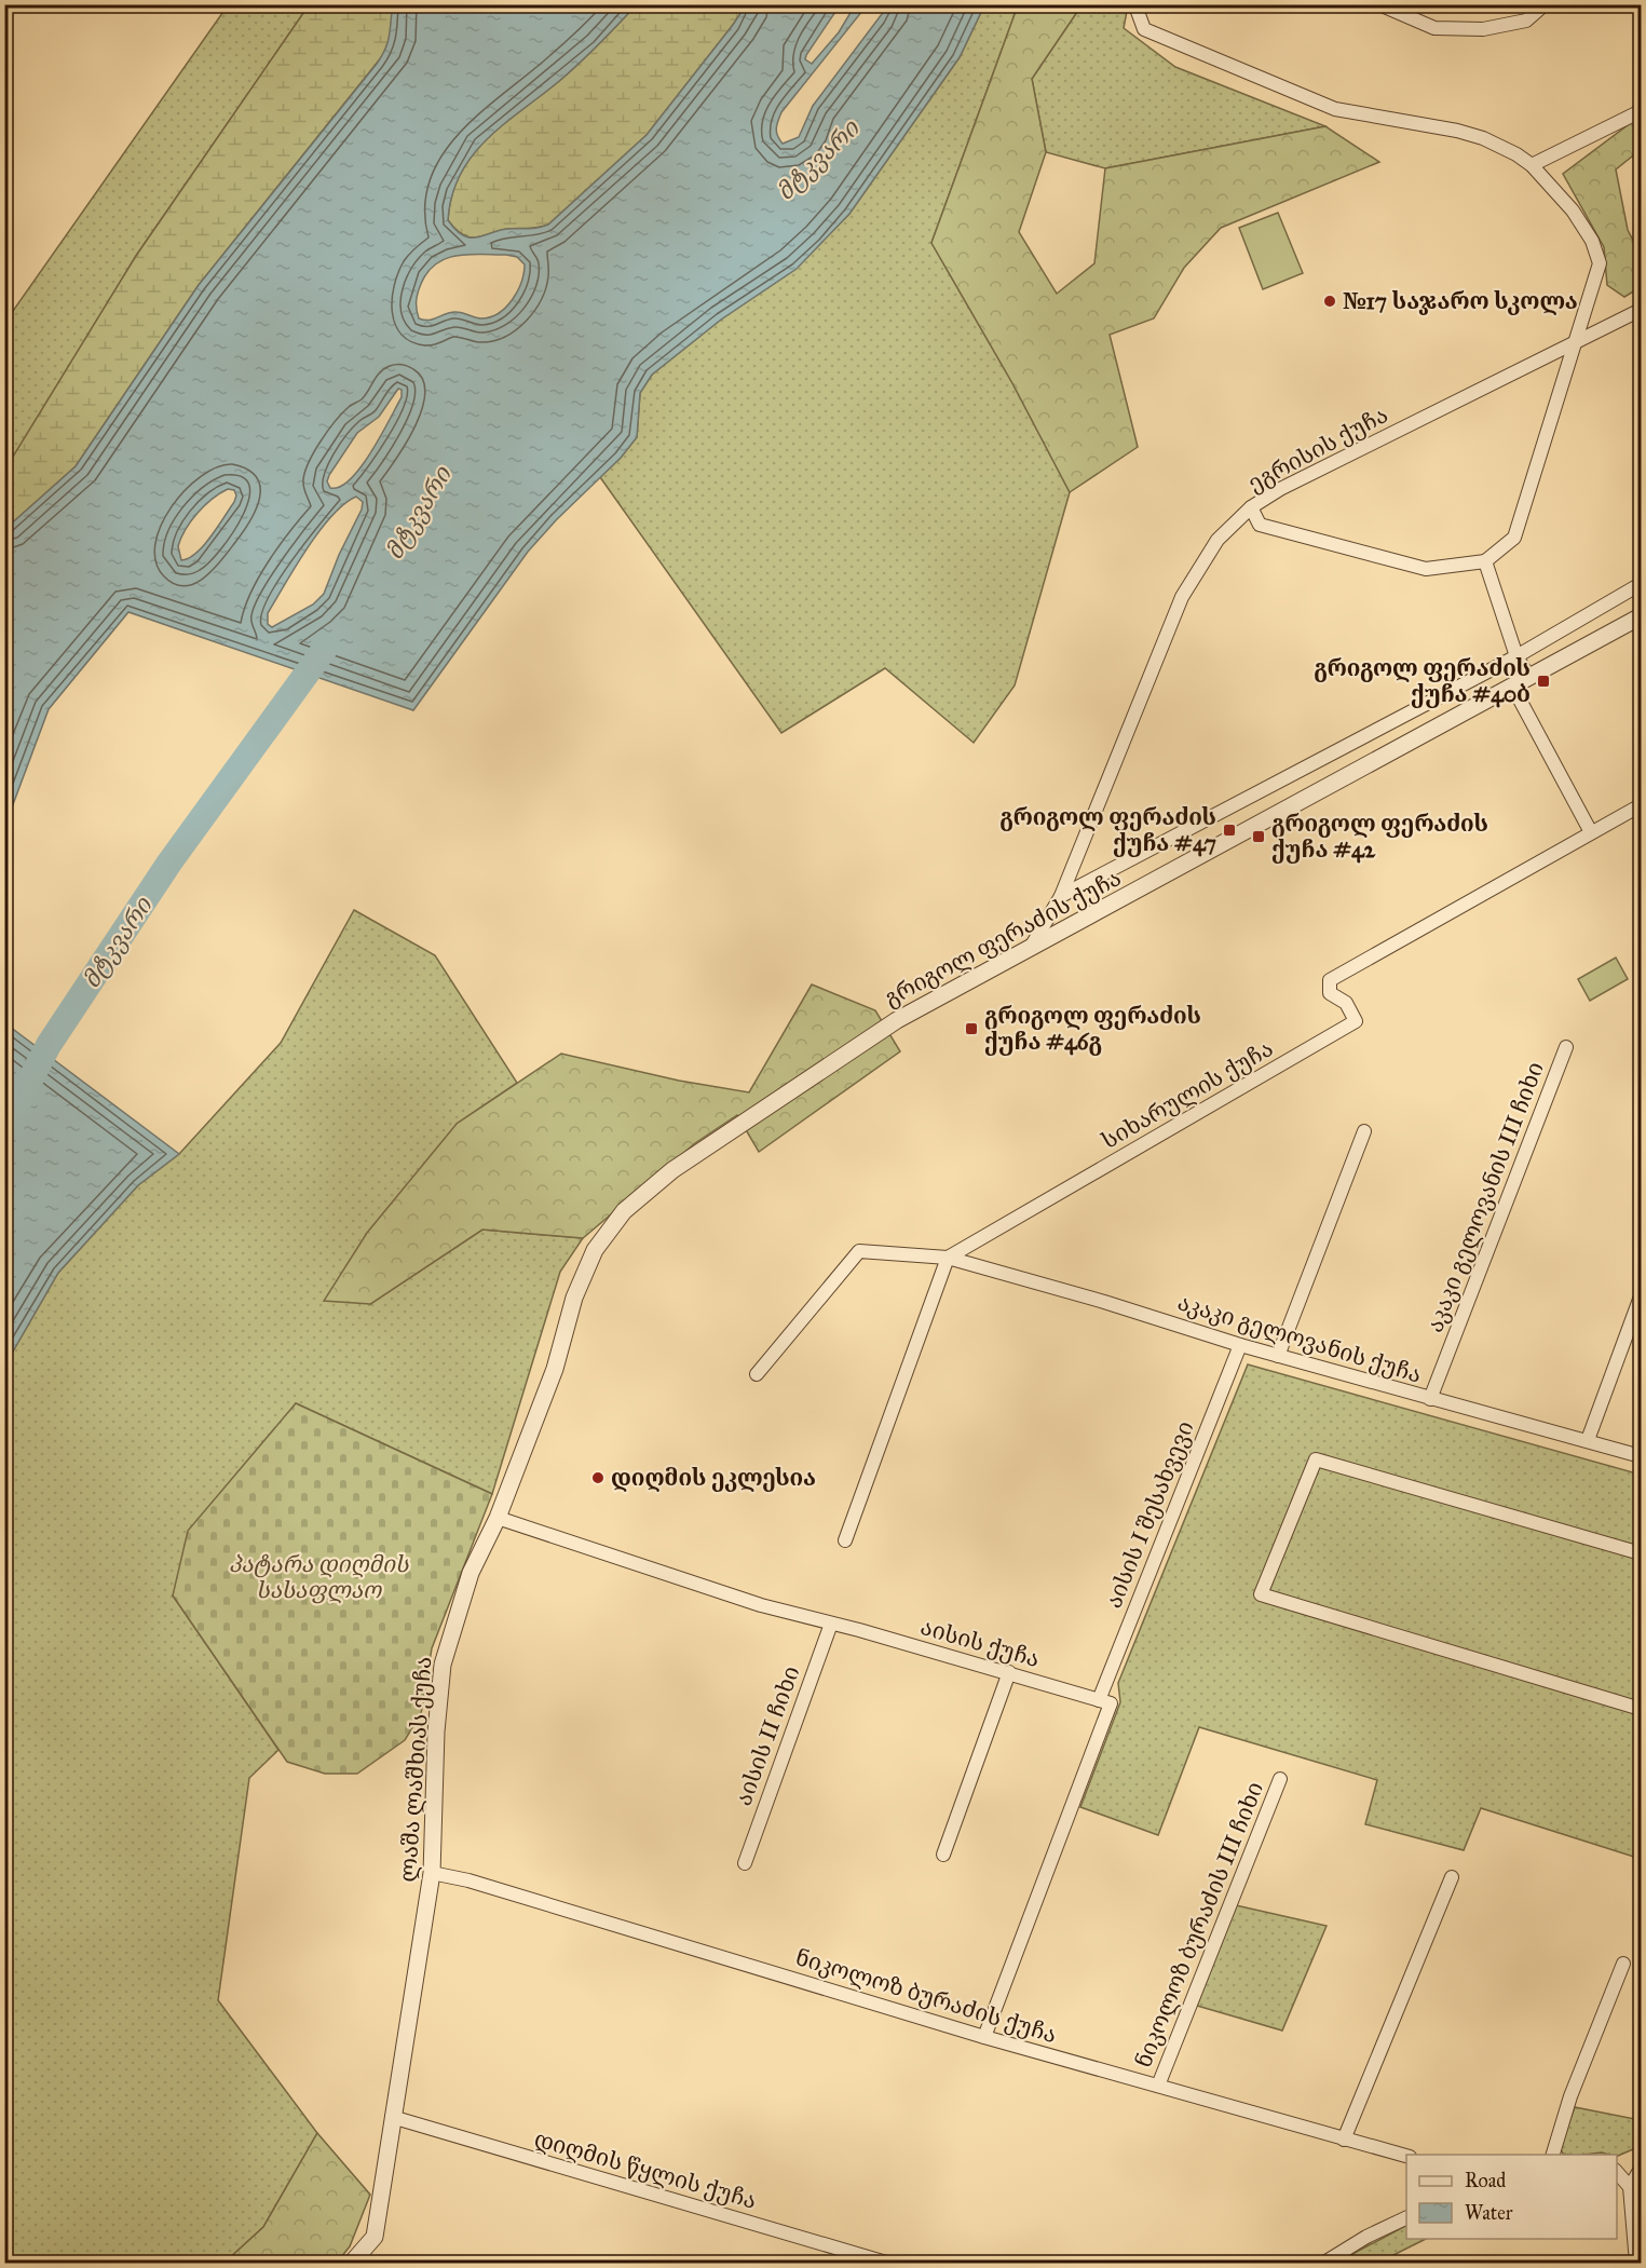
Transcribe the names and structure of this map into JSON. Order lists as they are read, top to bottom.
{
  "streets": {
    "street": [
      "ეგრისის ქუჩა",
      "გრიგოლ ფერაძის ქუჩა",
      "სიხარულის ქუჩა",
      "აკაკი გელოვანის III ჩიხი",
      "აკაკი გელოვანის ქუჩა",
      "აისის I შესახვევი",
      "აისის ქუჩა",
      "აისის II ჩიხი",
      "ლაშა ლაშხიას ქუჩა",
      "ნიკოლოზ ბურაძის III ჩიხი",
      "ნიკოლოზ ბურაძის ქუჩა",
      "დიღმის წყლის ქუჩა"
    ]
  },
  "crossings": [
    ["ეგრისის ქუჩა", "გრიგოლ ფერაძის ქუჩა"],
    ["გრიგოლ ფერაძის ქუჩა", "ლაშა ლაშხიას ქუჩა"],
    ["სიხარულის ქუჩა", "აკაკი გელოვანის ქუჩა"],
    ["აკაკი გელოვანის III ჩიხი", "აკაკი გელოვანის ქუჩა"],
    ["აკაკი გელოვანის ქუჩა", "აისის I შესახვევი"],
    ["აისის I შესახვევი", "აისის ქუჩა"],
    ["აისის ქუჩა", "აისის II ჩიხი"],
    ["აისის ქუჩა", "ლაშა ლაშხიას ქუჩა"],
    ["ლაშა ლაშხიას ქუჩა", "ნიკოლოზ ბურაძის ქუჩა"],
    ["ლაშა ლაშხიას ქუჩა", "დიღმის წყლის ქუჩა"],
    ["ნიკოლოზ ბურაძის III ჩიხი", "ნიკოლოზ ბურაძის ქუჩა"]
  ],
  "water": ["მტკვარი"],
  "parks": ["პატარა დიღმის სასაფლაო"],
  "places": {
    "other": ["№17 საჯარო სკოლა", "დიღმის ეკლესია"],
    "transit": [
      "გრიგოლ ფერაძის ქუჩა #40ბ",
      "გრიგოლ ფერაძის ქუჩა #47",
      "გრიგოლ ფერაძის ქუჩა #42",
      "გრიგოლ ფერაძის ქუჩა #46გ"
    ]
  },
  "legend": ["Road", "Water"]
}
